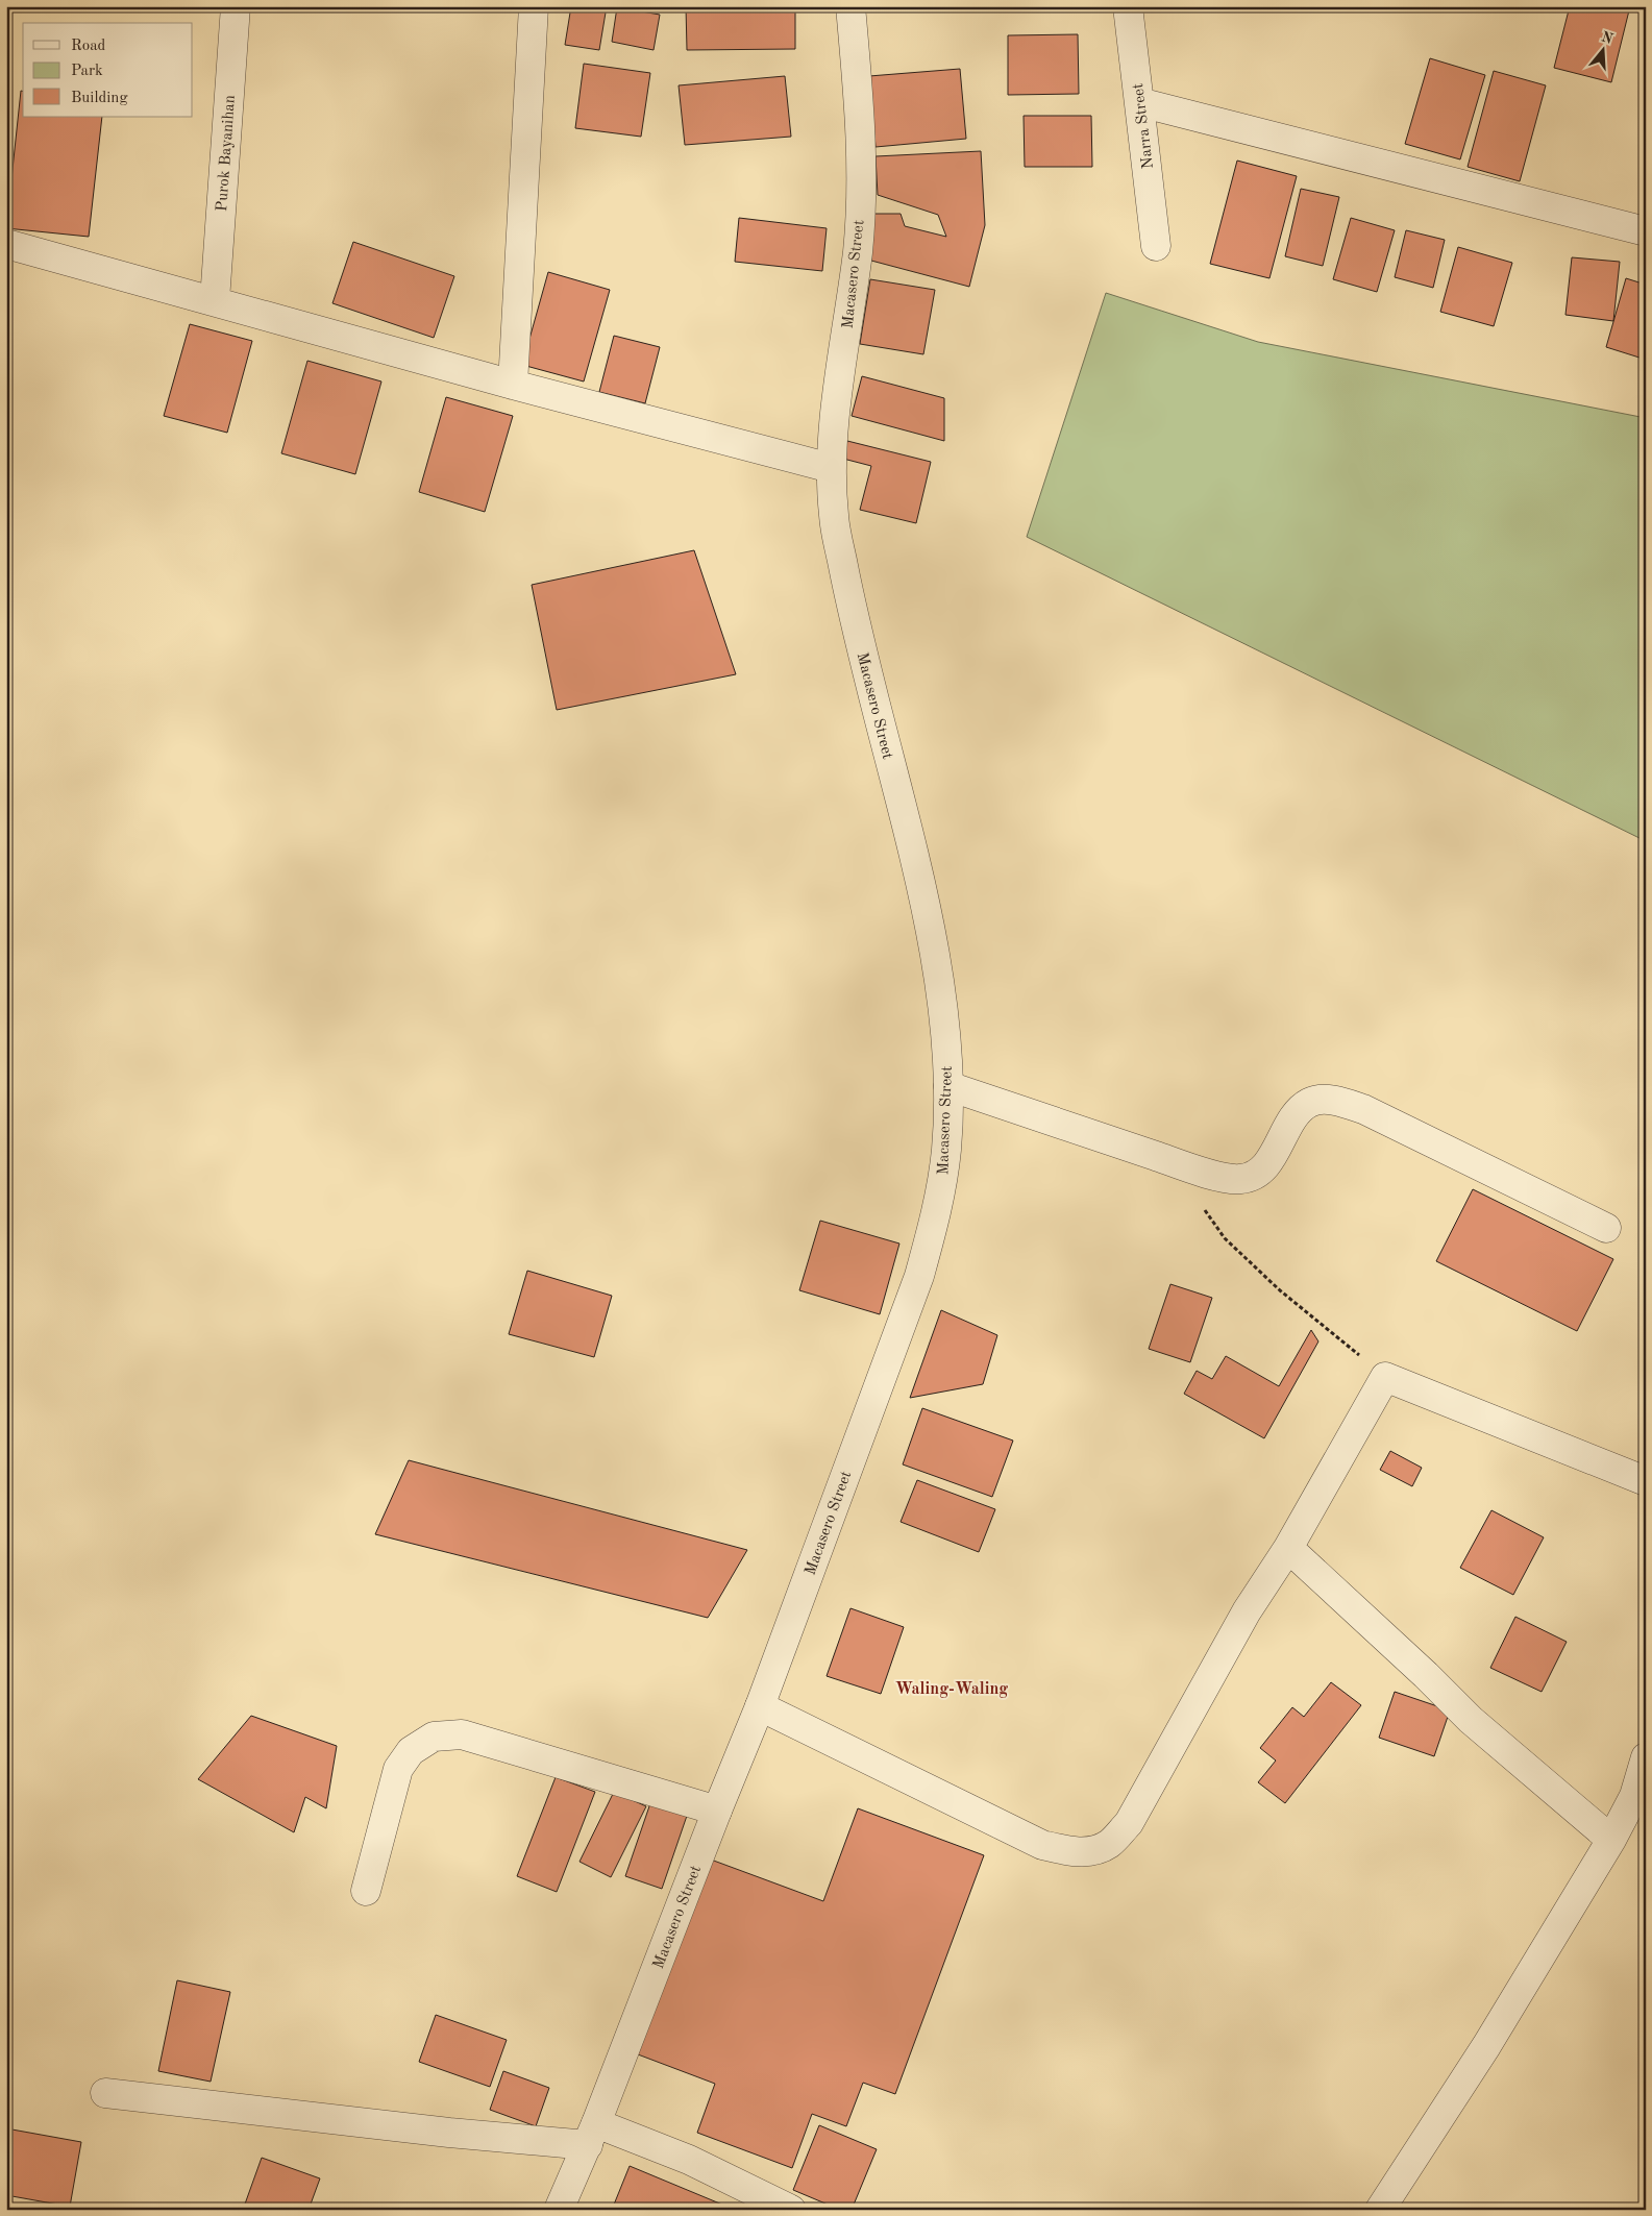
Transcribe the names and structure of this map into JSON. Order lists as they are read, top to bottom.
{
  "streets": {
    "street": ["Narra Street", "Purok Bayanihan", "Macasero Street"]
  },
  "districts": ["Waling-Waling"],
  "legend": ["Road", "Park", "Building"],
  "north": "top"
}
